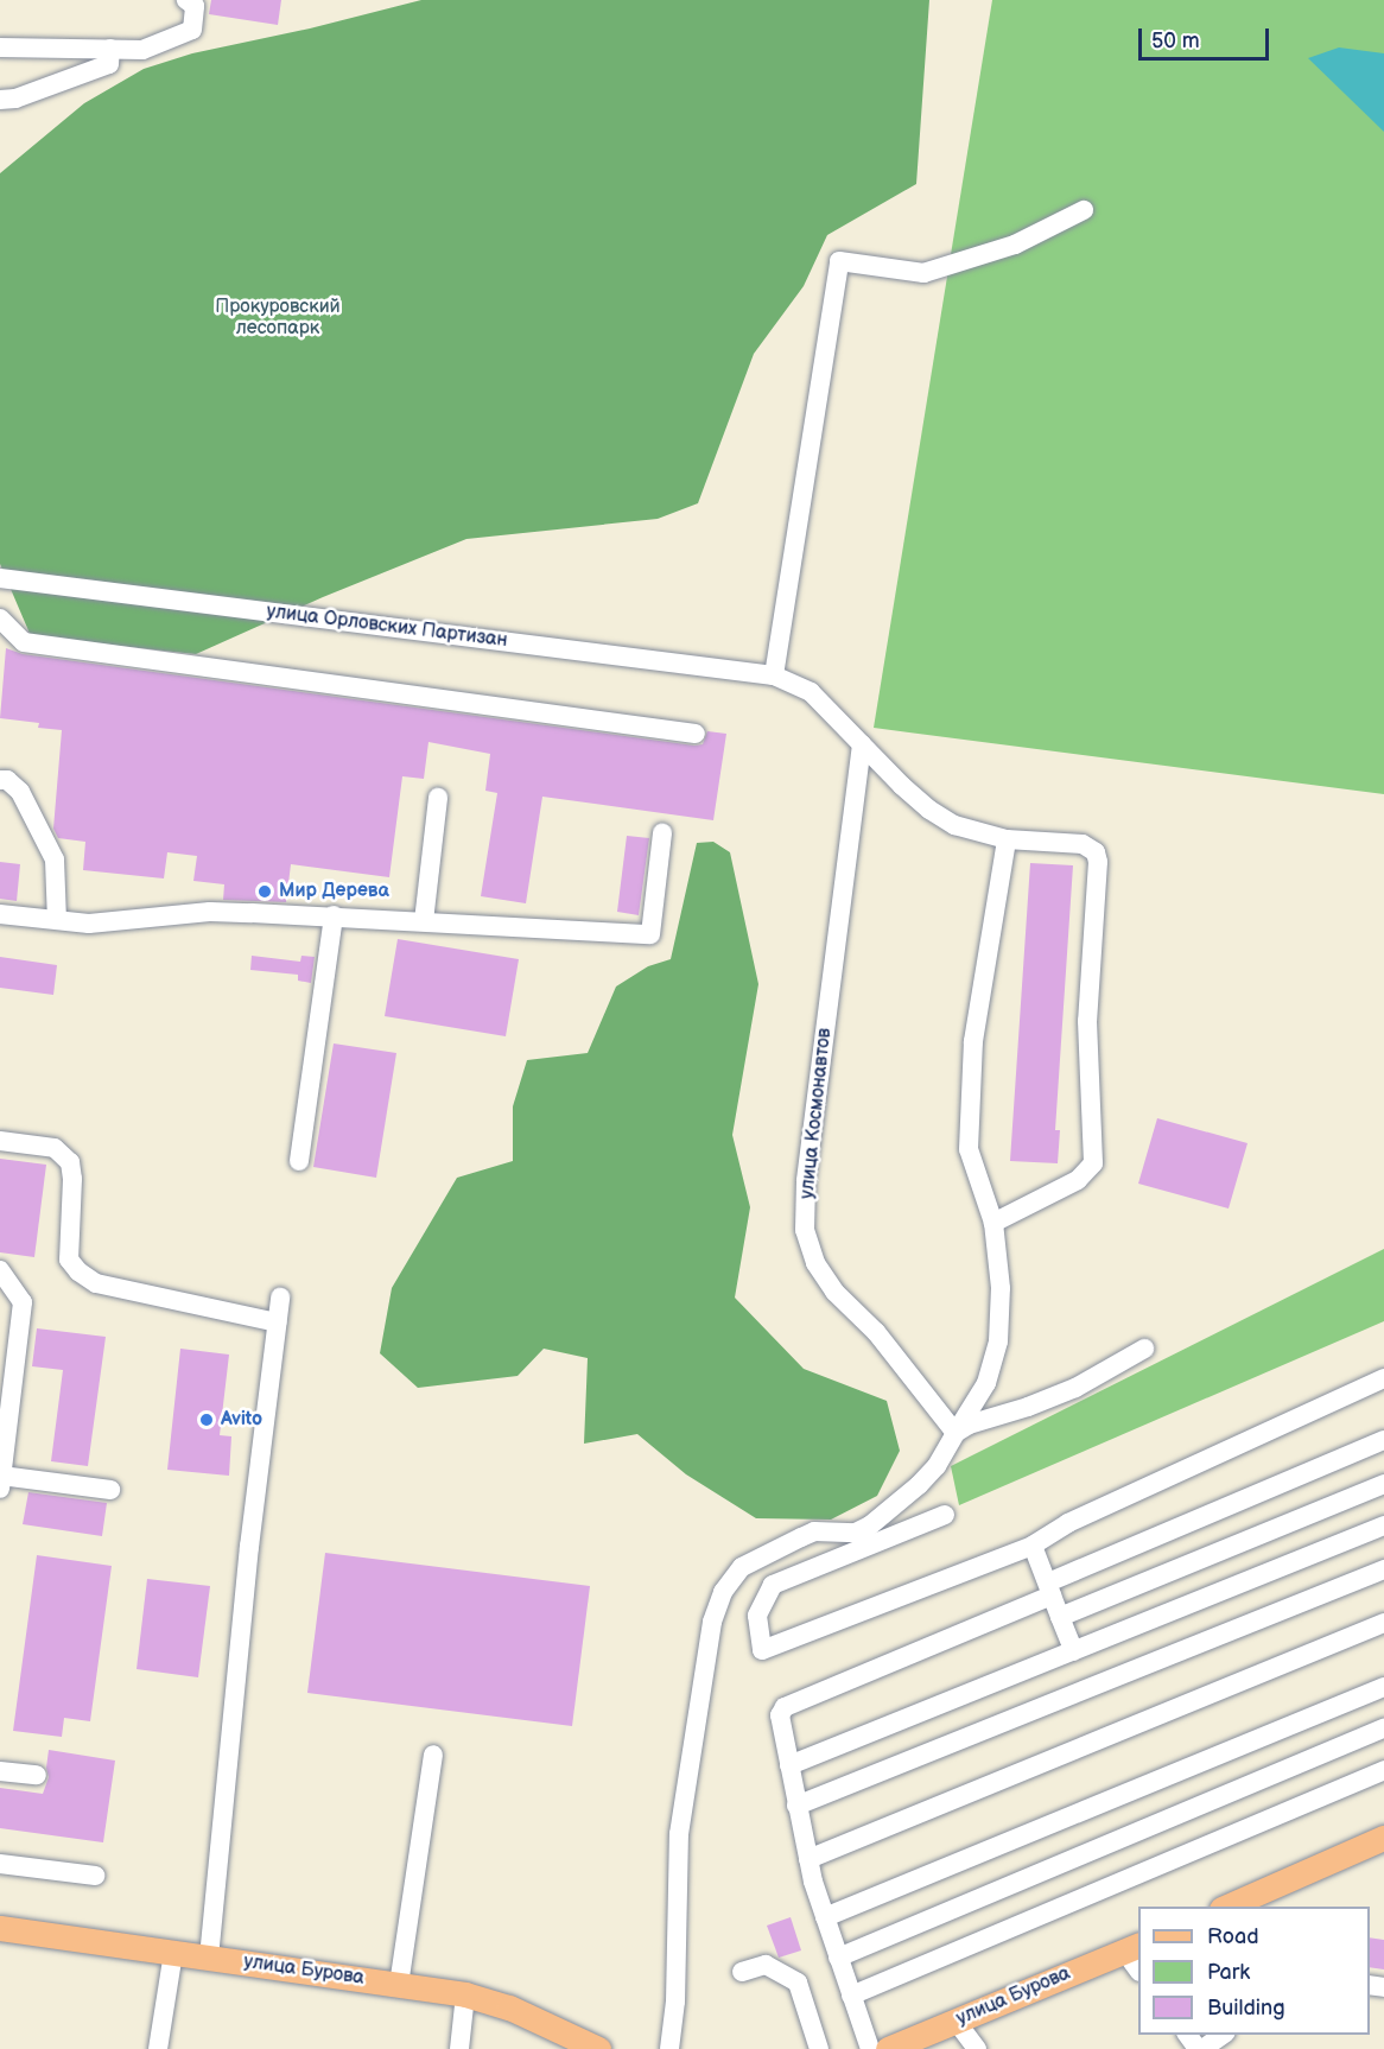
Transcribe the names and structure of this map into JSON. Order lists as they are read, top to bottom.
{
  "streets": {
    "main road": ["улица Бурова"],
    "street": ["улица Орловских Партизан", "улица Космонавтов"]
  },
  "crossings": [
    ["улица Орловских Партизан", "улица Космонавтов"]
  ],
  "parks": ["Прокуровский лесопарк"],
  "places": ["Мир Дерева", "Avito"],
  "legend": ["Road", "Park", "Building"],
  "scale_bar": "50 m"
}
